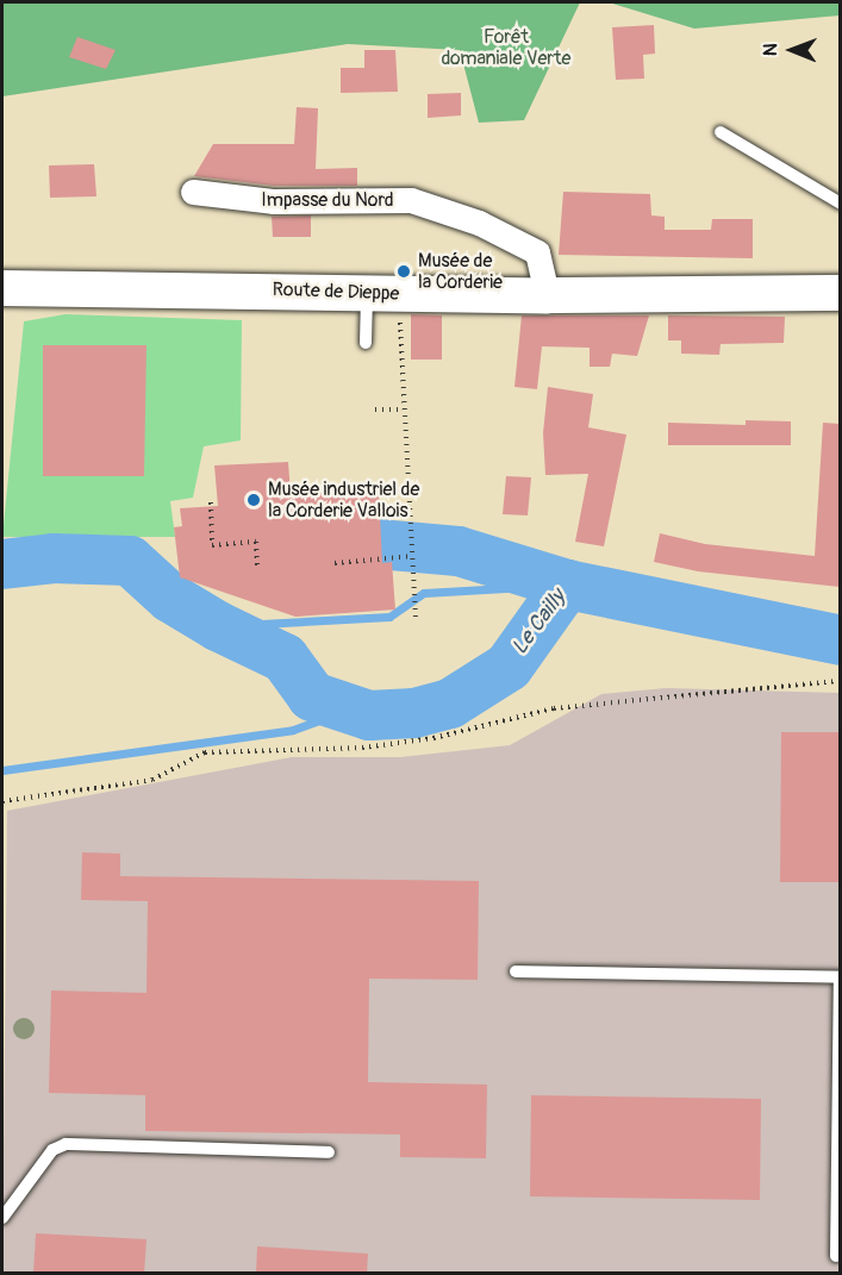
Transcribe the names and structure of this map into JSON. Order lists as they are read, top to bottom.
{
  "streets": {
    "main road": ["Route de Dieppe"],
    "street": ["Impasse du Nord"]
  },
  "crossings": [
    ["Impasse du Nord", "Route de Dieppe"]
  ],
  "water": ["Le Cailly"],
  "parks": ["Forêt domaniale Verte"],
  "places": ["Musée de la Corderie", "Musée industriel de la Corderie Vallois"],
  "north": "left"
}
